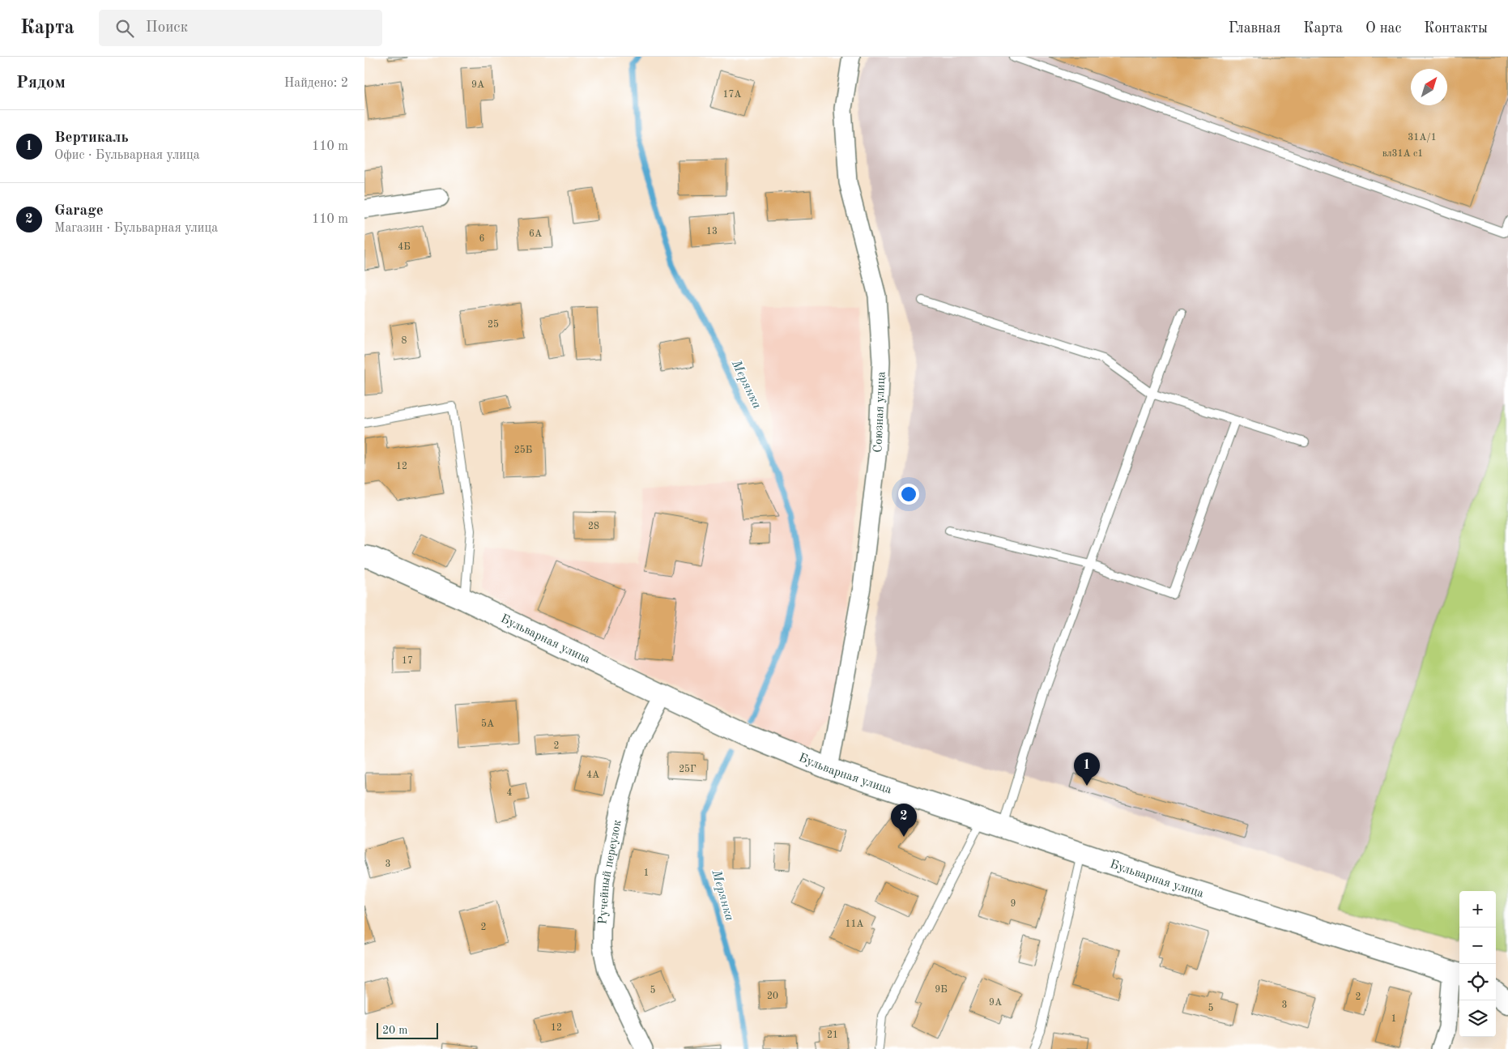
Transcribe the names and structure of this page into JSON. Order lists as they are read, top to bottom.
{
  "streets": {
    "street": ["Союзная улица", "Бульварная улица", "Ручейный переулок"]
  },
  "crossings": [
    ["Союзная улица", "Бульварная улица"],
    ["Бульварная улица", "Ручейный переулок"]
  ],
  "water": ["Мерянка"],
  "house_numbers": [
    "9А",
    "17А",
    "31А/1",
    "вл31А с1",
    "13",
    "6А",
    "6",
    "4Б",
    "25",
    "8",
    "25Б",
    "12",
    "28",
    "17",
    "5А",
    "2",
    "25Г",
    "4А",
    "4",
    "3",
    "1",
    "9",
    "11А",
    "2",
    "9Б",
    "5",
    "20",
    "2",
    "9А",
    "3",
    "5",
    "1",
    "12",
    "21"
  ],
  "scale_bar": "20 m",
  "north": "top right",
  "page": {
    "header": "Карта",
    "search": "Поиск",
    "nav": [
      "Главная",
      "Карта",
      "О нас",
      "Контакты"
    ],
    "heading": ["Рядом", "Найдено: 2"],
    "list": [
      {
        "mark": "1",
        "name": "Вертикаль",
        "note": "Офис · Бульварная улица",
        "value": "110 m"
      },
      {
        "mark": "2",
        "name": "Garage",
        "note": "Магазин · Бульварная улица",
        "value": "110 m"
      }
    ],
    "pins": ["1", "2"],
    "map_buttons": ["+", "−"],
    "scale": "20 m"
  }
}
